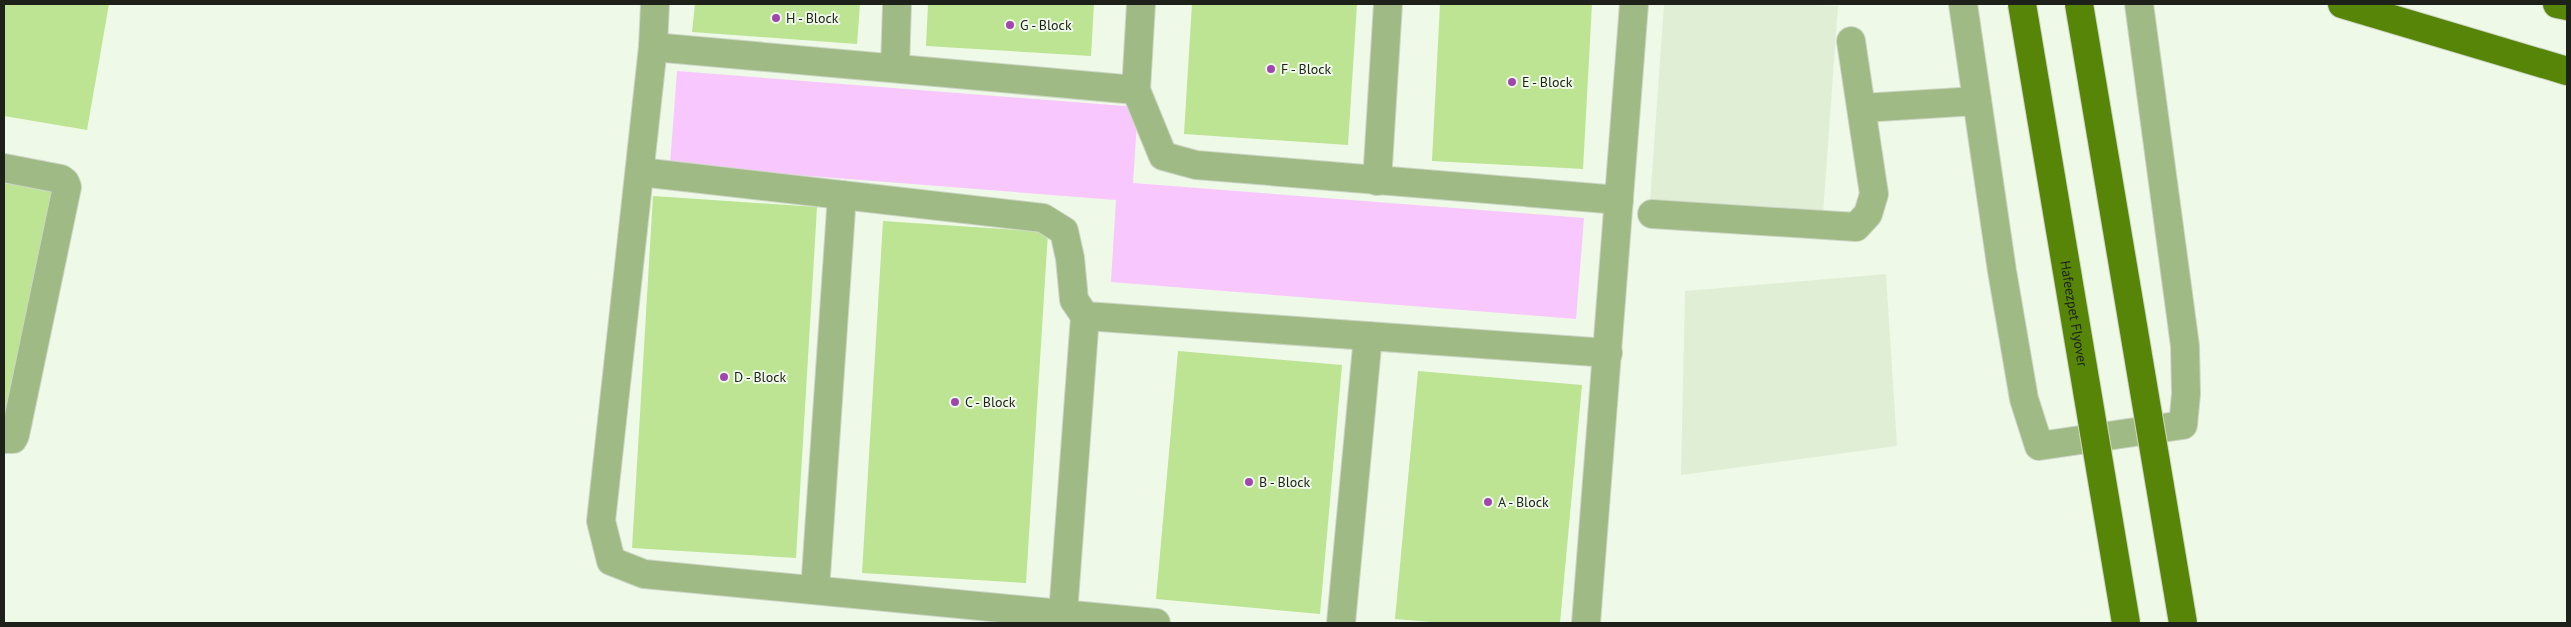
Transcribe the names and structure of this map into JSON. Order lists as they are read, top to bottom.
{
  "streets": {
    "main road": ["Hafeezpet Flyover"]
  },
  "places": [
    "H - Block",
    "G - Block",
    "F - Block",
    "E - Block",
    "D - Block",
    "C - Block",
    "B - Block",
    "A - Block"
  ]
}
